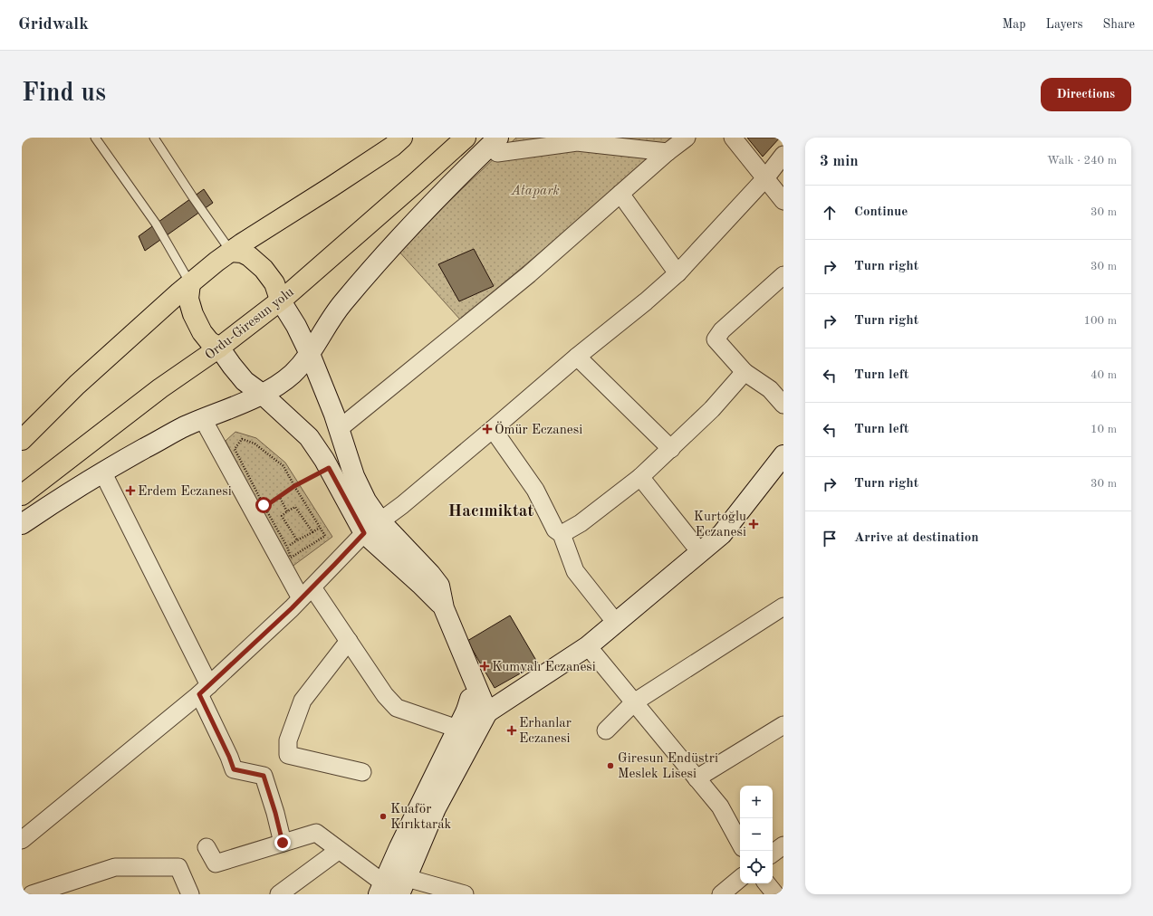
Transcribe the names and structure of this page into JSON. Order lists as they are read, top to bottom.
{
  "streets": {
    "highway": ["Ordu-Giresun yolu"]
  },
  "districts": ["Hacımiktat"],
  "parks": ["Atapark"],
  "places": {
    "health": [
      "Ömür Eczanesi",
      "Erdem Eczanesi",
      "Kurtoğlu Eczanesi",
      "Kumyalı Eczanesi",
      "Erhanlar Eczanesi"
    ],
    "other": ["Giresun Endüstri Meslek Lisesi", "Kuaför Kırıktarak"]
  },
  "page": {
    "header": "Gridwalk",
    "nav": ["Map", "Layers", "Share"],
    "buttons": "Directions",
    "title": "Find us",
    "heading": ["3 min", "Walk · 240 m"],
    "list": [
      ["Continue", "30 m"],
      ["Turn right", "30 m"],
      ["Turn right", "100 m"],
      ["Turn left", "40 m"],
      ["Turn left", "10 m"],
      ["Turn right", "30 m"],
      "Arrive at destination"
    ],
    "map_buttons": ["+", "−"]
  }
}
